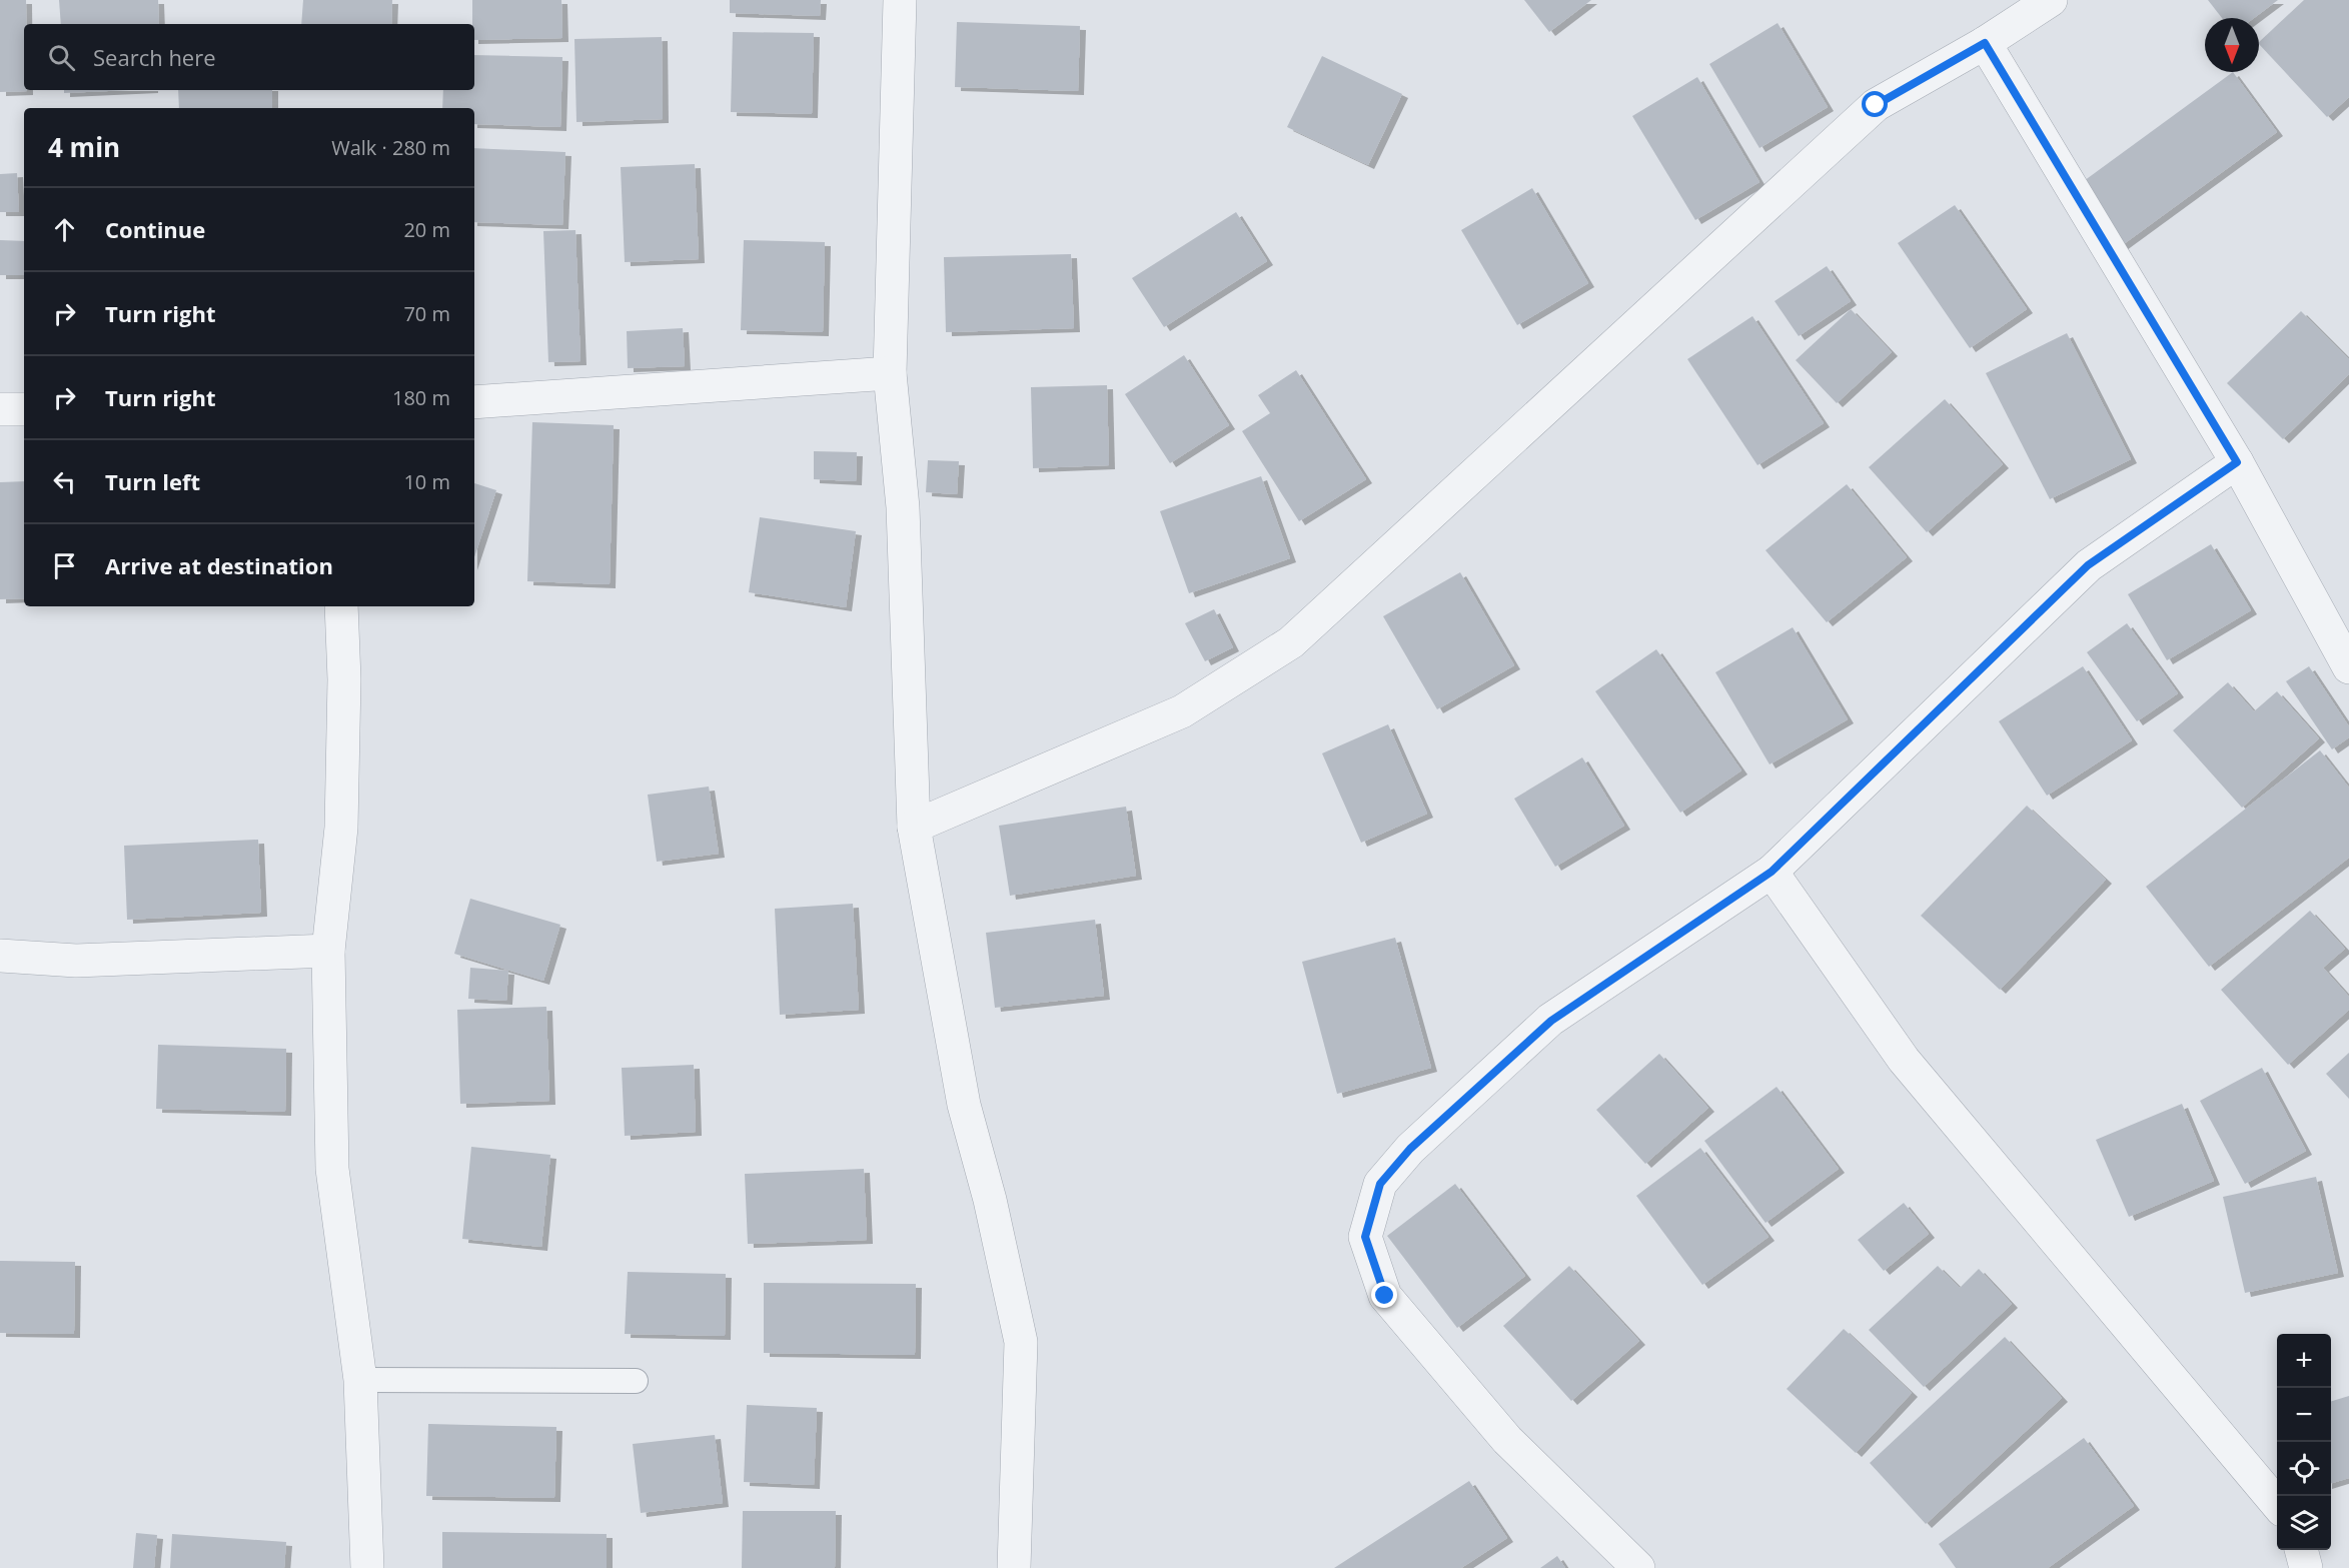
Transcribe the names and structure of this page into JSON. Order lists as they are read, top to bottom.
{
  "north": "bottom",
  "page": {
    "search": "Search here",
    "heading": ["4 min", "Walk · 280 m"],
    "list": [
      ["Continue", "20 m"],
      ["Turn right", "70 m"],
      ["Turn right", "180 m"],
      ["Turn left", "10 m"],
      "Arrive at destination"
    ],
    "map_buttons": ["+", "−"]
  }
}
